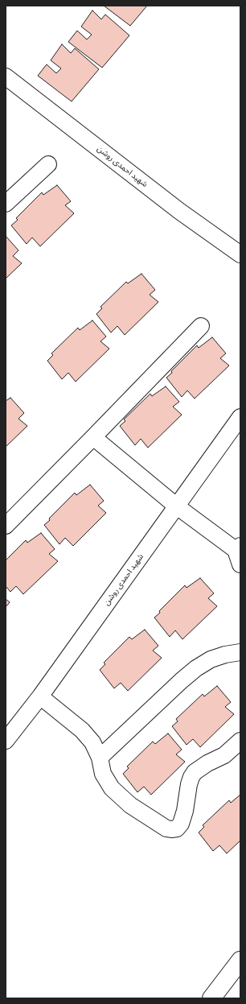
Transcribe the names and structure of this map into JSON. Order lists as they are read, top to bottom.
{
  "streets": {
    "street": ["شهید احمدی روشن"]
  }
}
